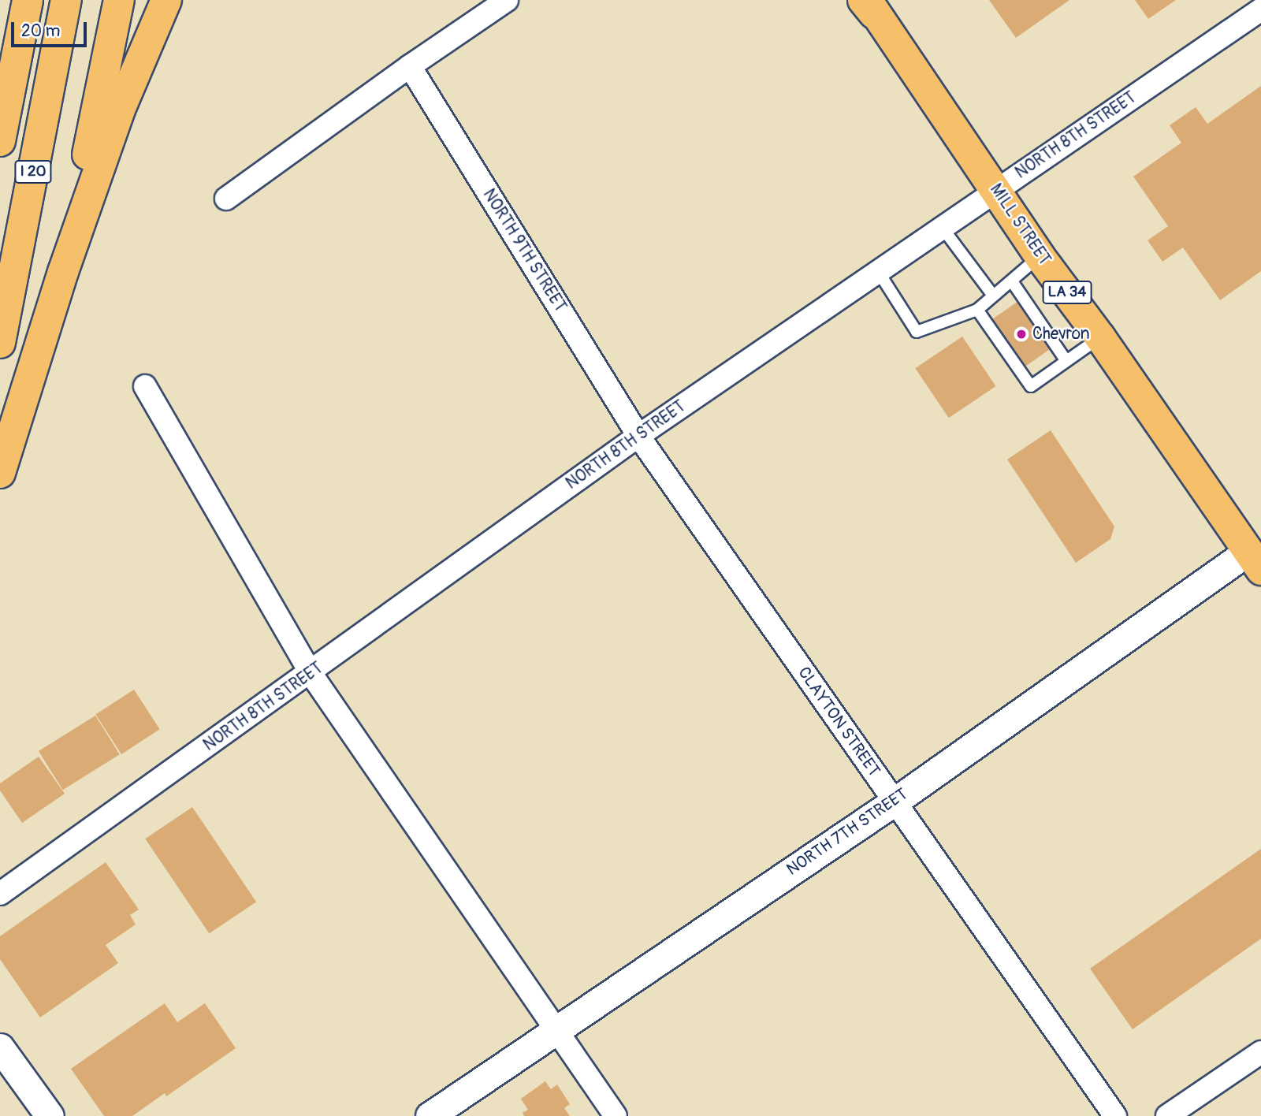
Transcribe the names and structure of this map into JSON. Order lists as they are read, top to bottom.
{
  "streets": {
    "main road": ["I 20", "MILL STREET", "LA 34"],
    "street": [
      "NORTH 8TH STREET",
      "NORTH 9TH STREET",
      "CLAYTON STREET",
      "NORTH 7TH STREET"
    ]
  },
  "crossings": [
    ["NORTH 8TH STREET", "MILL STREET"],
    ["NORTH 8TH STREET", "NORTH 9TH STREET"],
    ["NORTH 8TH STREET", "CLAYTON STREET"],
    ["MILL STREET", "NORTH 7TH STREET"],
    ["NORTH 9TH STREET", "CLAYTON STREET"],
    ["CLAYTON STREET", "NORTH 7TH STREET"]
  ],
  "places": ["Chevron"],
  "scale_bar": "20 m"
}
